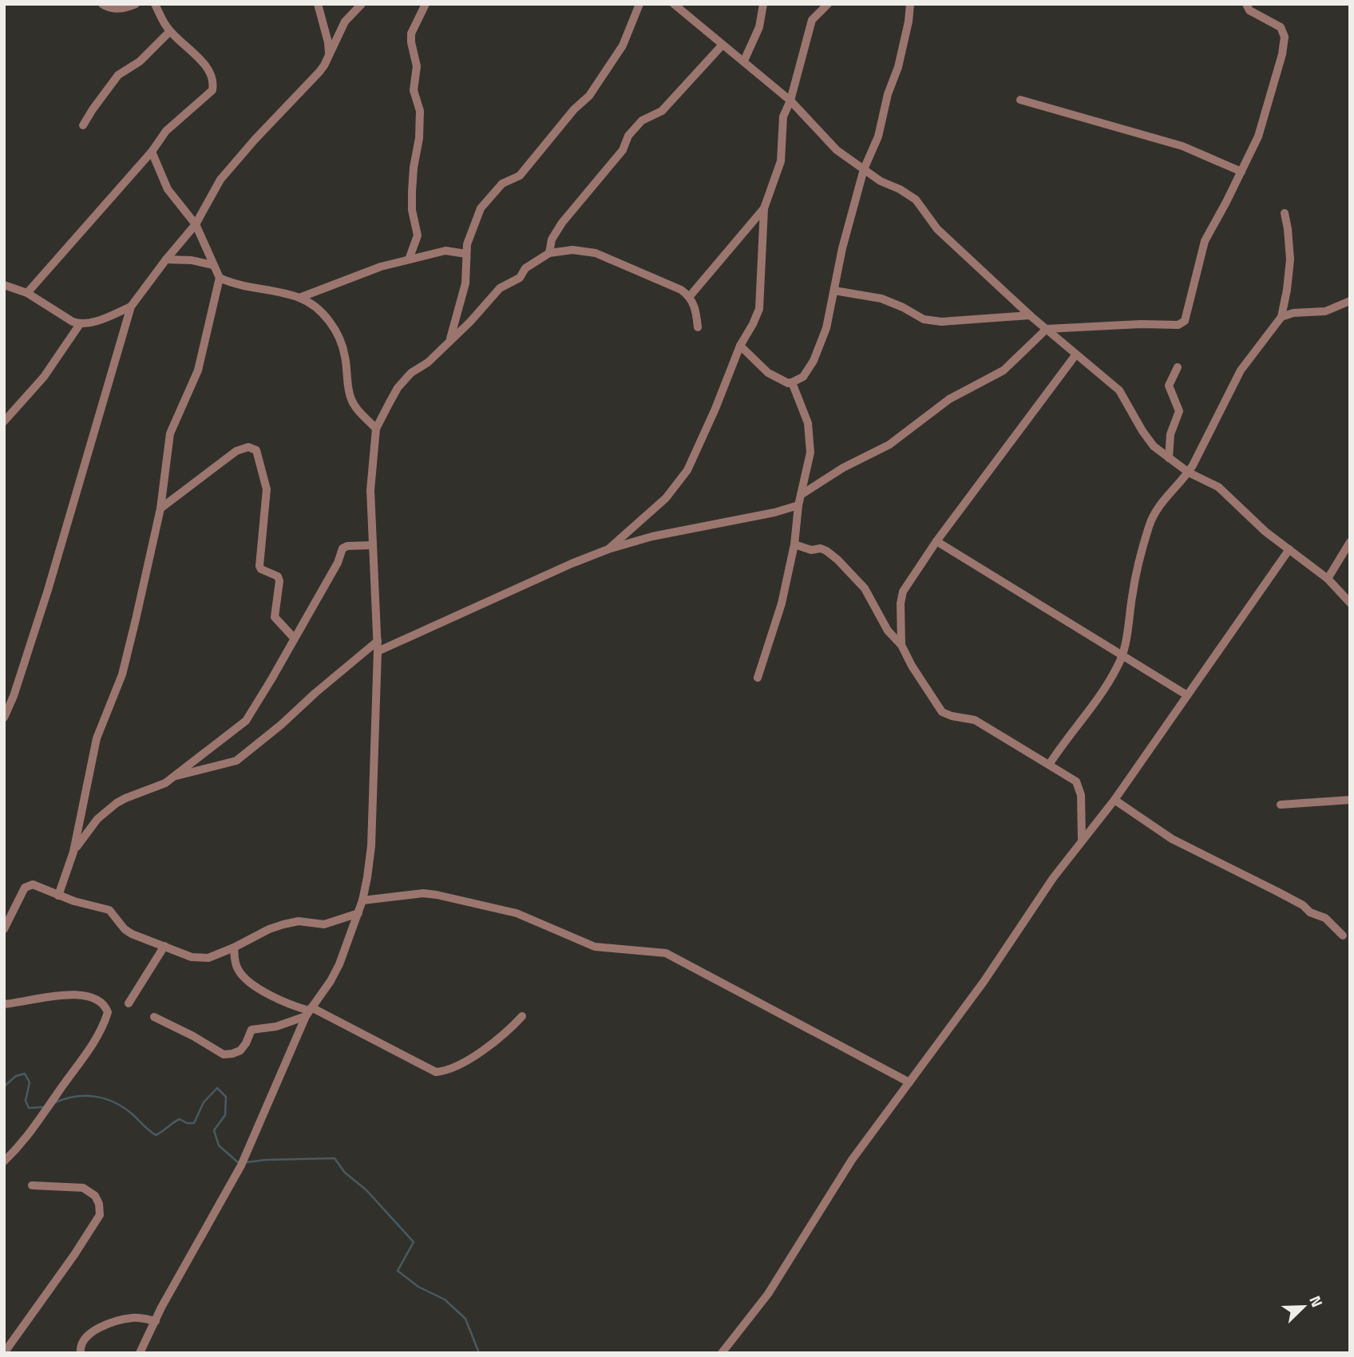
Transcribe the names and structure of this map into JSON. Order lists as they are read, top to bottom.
{
  "north": "top right"
}
